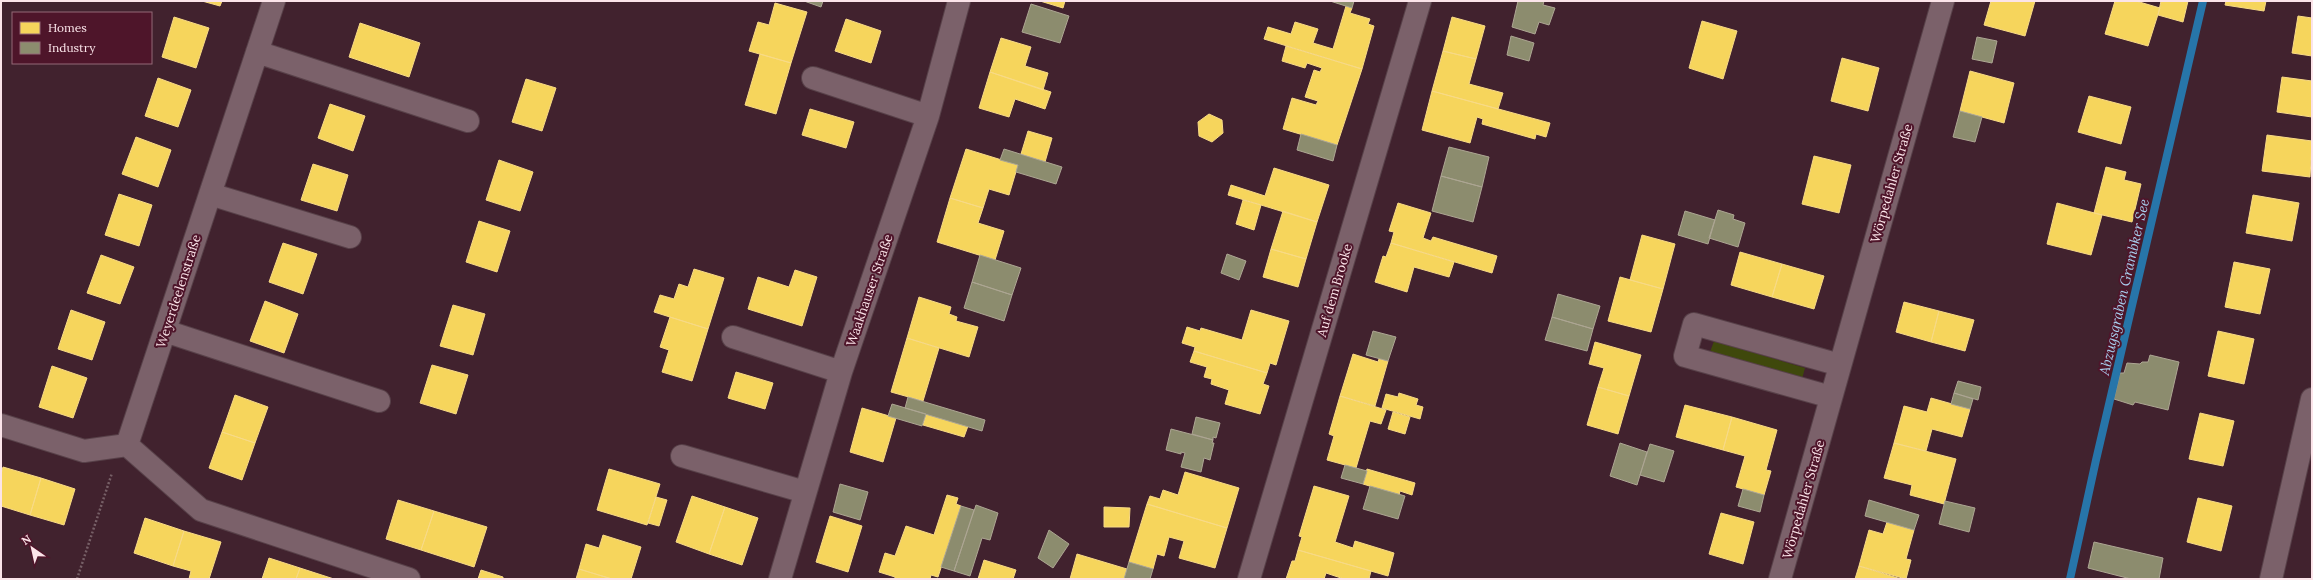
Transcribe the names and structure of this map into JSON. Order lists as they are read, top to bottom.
{
  "streets": {
    "street": [
      "Wörpedahler Straße",
      "Waakhauser Straße",
      "Auf dem Brooke",
      "Weyerdeelenstraße"
    ]
  },
  "water": ["Abzugsgraben Grambker See"],
  "legend": ["Homes", "Industry"],
  "north": "top left"
}
